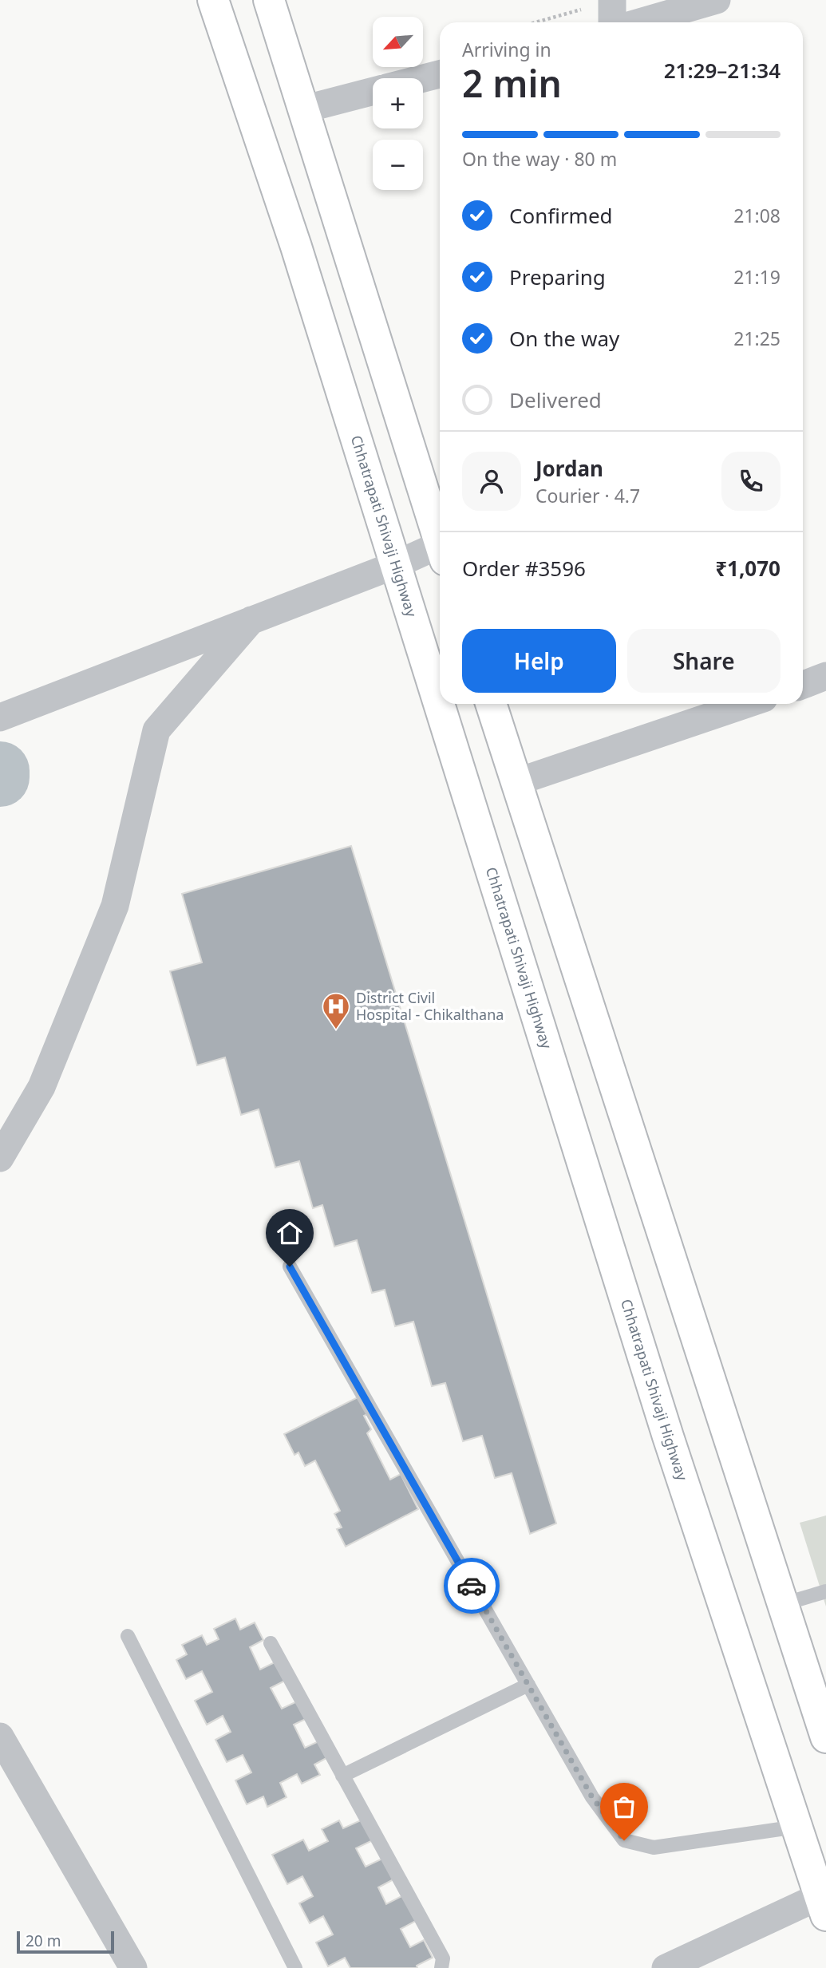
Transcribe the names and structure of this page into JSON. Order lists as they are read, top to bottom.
{
  "streets": {
    "main road": ["Chhatrapati Shivaji Highway"]
  },
  "places": {
    "hospital": ["District Civil Hospital - Chikalthana"]
  },
  "scale_bar": "20 m",
  "north": "bottom left",
  "page": {
    "map_buttons": ["+", "−"],
    "heading": ["2 min", "Arriving in", "21:29–21:34"],
    "panel": [
      "Jordan",
      "Courier · 4.7",
      "Order #3596",
      "₹1,070"
    ],
    "bar": "On the way · 80 m",
    "list": [
      ["Confirmed", "21:08"],
      ["Preparing", "21:19"],
      ["On the way", "21:25"],
      "Delivered"
    ],
    "buttons": ["Help", "Share"],
    "scale": "20 m"
  }
}
